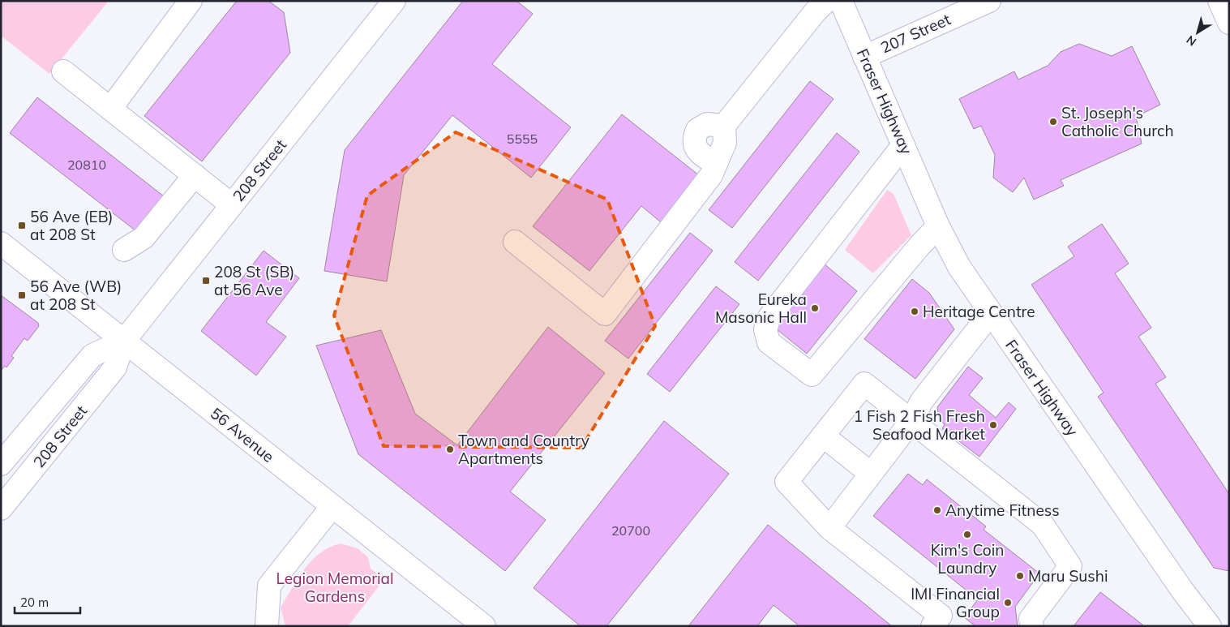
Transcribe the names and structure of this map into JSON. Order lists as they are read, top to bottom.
{
  "streets": {
    "main road": [
      "207 Street",
      "Fraser Highway",
      "208 Street",
      "56 Avenue"
    ]
  },
  "crossings": [
    ["207 Street", "Fraser Highway"],
    ["208 Street", "56 Avenue"]
  ],
  "parks": ["Legion Memorial Gardens"],
  "places": {
    "other": [
      "St. Joseph's Catholic Church",
      "Eureka Masonic Hall",
      "Heritage Centre",
      "1 Fish 2 Fish Fresh Seafood Market",
      "Town and Country Apartments",
      "Anytime Fitness",
      "Kim's Coin Laundry",
      "Maru Sushi",
      "IMI Financial Group"
    ],
    "transit": ["56 Ave (EB) at 208 St", "208 St (SB) at 56 Ave", "56 Ave (WB) at 208 St"]
  },
  "house_numbers": ["5555", "20810", "20700"],
  "scale_bar": "20 m",
  "north": "bottom left"
}
